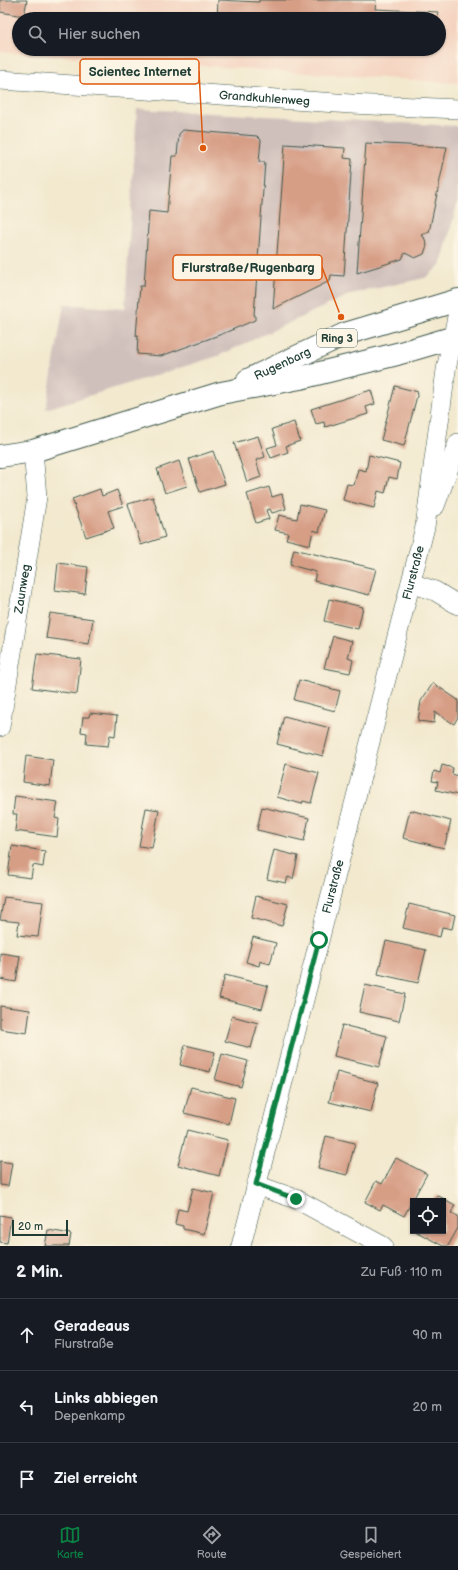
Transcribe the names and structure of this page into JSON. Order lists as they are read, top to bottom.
{
  "streets": {
    "main road": ["Ring 3", "Rugenbarg"],
    "street": ["Grandkuhlenweg", "Flurstraße", "Zaunweg"]
  },
  "crossings": [
    ["Rugenbarg", "Flurstraße"],
    ["Rugenbarg", "Zaunweg"]
  ],
  "places": ["Scientec Internet", "Flurstraße/Rugenbarg"],
  "scale_bar": "20 m",
  "page": {
    "search": "Hier suchen",
    "scale": "20 m",
    "heading": ["2 Min.", "Zu Fuß · 110 m"],
    "list": [
      ["Geradeaus", "Flurstraße", "90 m"],
      ["Links abbiegen", "Depenkamp", "20 m"],
      "Ziel erreicht"
    ],
    "nav": ["Karte", "Route", "Gespeichert"]
  }
}
